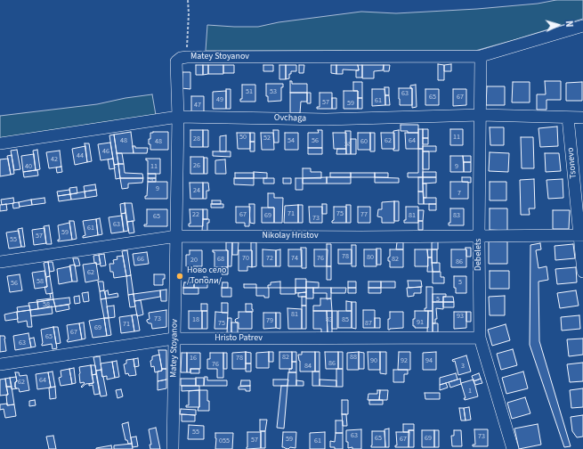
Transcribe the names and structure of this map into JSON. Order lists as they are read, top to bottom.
{
  "streets": {
    "street": [
      "Matey Stoyanov",
      "Ovchaga",
      "Tsonevo",
      "Nikolay Hristov",
      "Debelets",
      "Hristo Patrev"
    ]
  },
  "crossings": [
    ["Matey Stoyanov", "Ovchaga"],
    ["Matey Stoyanov", "Nikolay Hristov"],
    ["Matey Stoyanov", "Debelets"],
    ["Matey Stoyanov", "Hristo Patrev"],
    ["Ovchaga", "Tsonevo"],
    ["Ovchaga", "Debelets"],
    ["Tsonevo", "Nikolay Hristov"],
    ["Nikolay Hristov", "Debelets"],
    ["Debelets", "Hristo Patrev"]
  ],
  "places": ["Ново село /Тополи/"],
  "house_numbers": [
    "51",
    "53",
    "63",
    "65",
    "67",
    "49",
    "61",
    "57",
    "59",
    "47",
    "50",
    "11",
    "52",
    "28",
    "48",
    "54",
    "56",
    "62",
    "64",
    "48",
    "60",
    "58",
    "46",
    "44",
    "42",
    "26",
    "40",
    "11",
    "9",
    "9",
    "9",
    "24",
    "7",
    "71",
    "75",
    "22",
    "67",
    "77",
    "69",
    "81",
    "83",
    "65",
    "73",
    "63",
    "61",
    "59",
    "57",
    "55",
    "78",
    "80",
    "70",
    "72",
    "74",
    "76",
    "66",
    "68",
    "82",
    "20",
    "86",
    "62",
    "58",
    "5",
    "56",
    "5",
    "58",
    "81",
    "93",
    "73",
    "18",
    "83",
    "85",
    "79",
    "91",
    "75",
    "87",
    "71",
    "69",
    "67",
    "65",
    "63",
    "82",
    "88",
    "16",
    "78",
    "90",
    "92",
    "94",
    "86",
    "76",
    "84",
    "3",
    "64",
    "62",
    "1",
    "55",
    "63",
    "73",
    "65",
    "69",
    "59",
    "67",
    "57",
    "055",
    "61"
  ],
  "north": "right"
}
